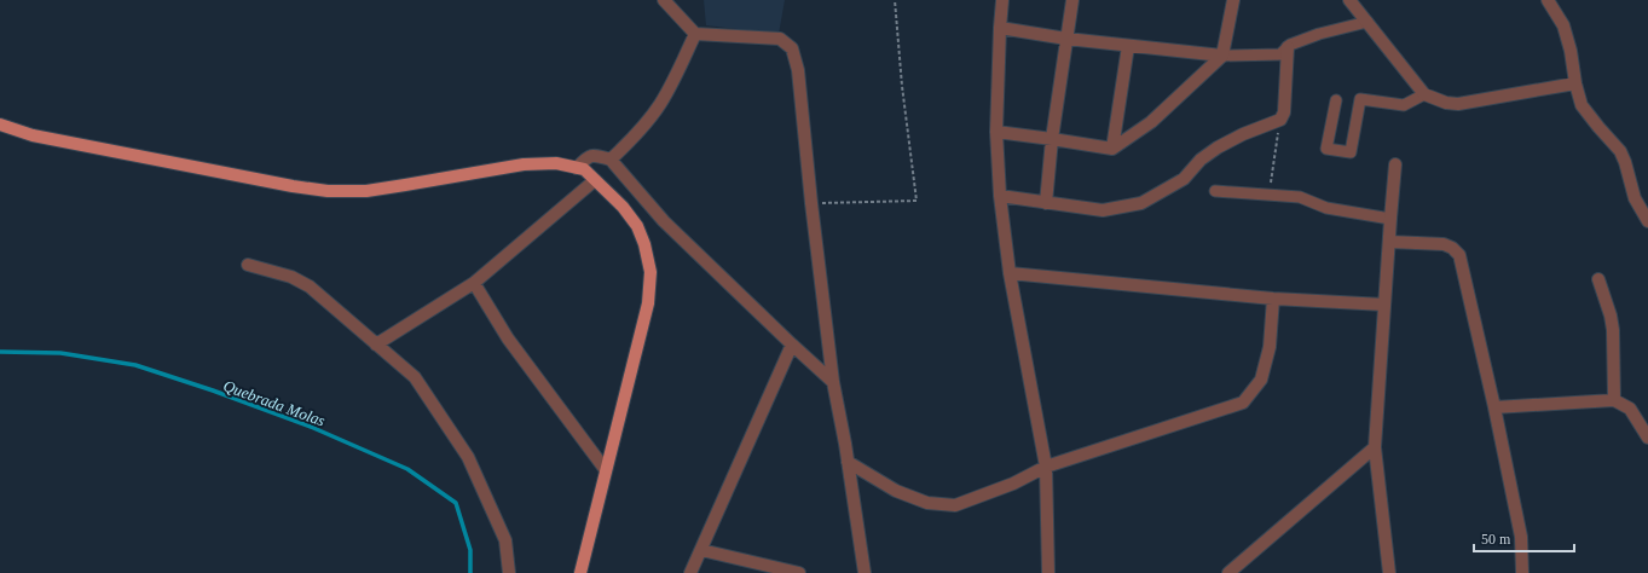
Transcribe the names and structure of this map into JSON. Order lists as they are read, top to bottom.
{
  "water": ["Quebrada Molas"],
  "scale_bar": "50 m"
}
